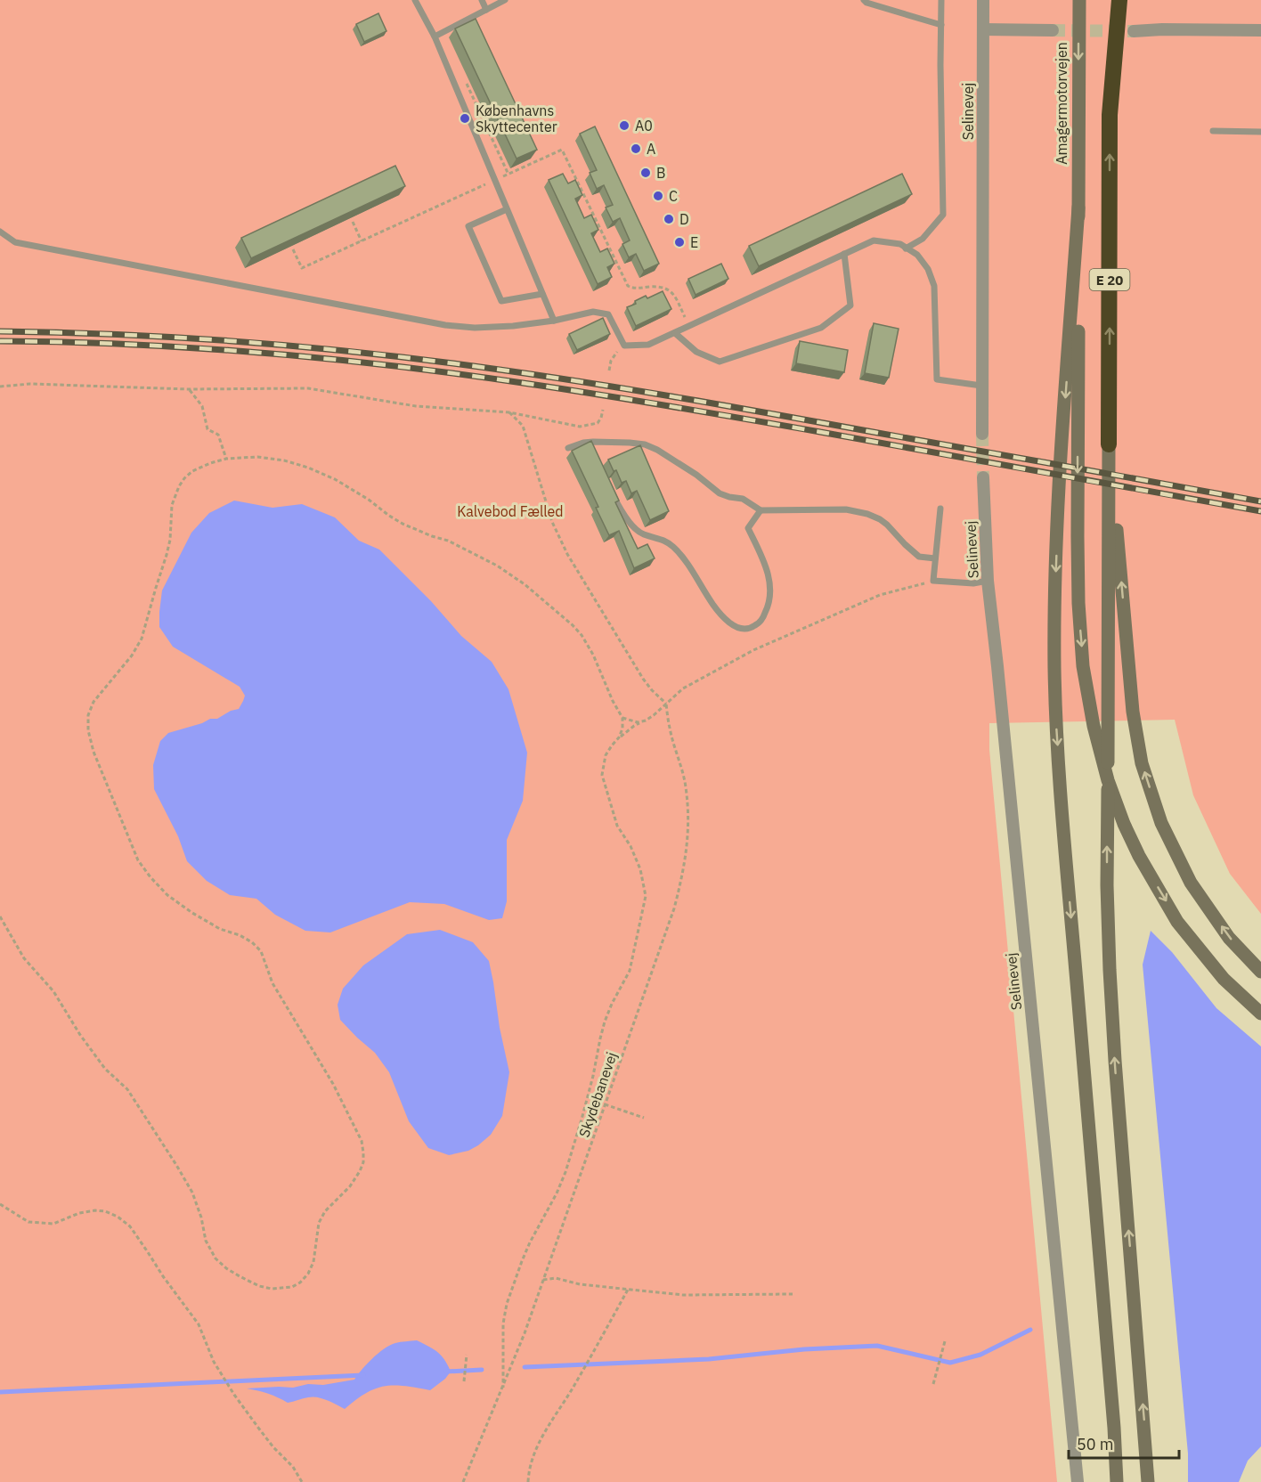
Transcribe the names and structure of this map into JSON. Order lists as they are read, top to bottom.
{
  "streets": {
    "highway": ["E 20"],
    "street": ["Amagermotorvejen", "Selinevej"],
    "path": ["Skydebanevej"]
  },
  "one_way": ["Amagermotorvejen"],
  "parks": ["Kalvebod Fælled"],
  "places": [
    "Københavns Skyttecenter",
    "A0",
    "A",
    "B",
    "C",
    "D",
    "E"
  ],
  "scale_bar": "50 m"
}
